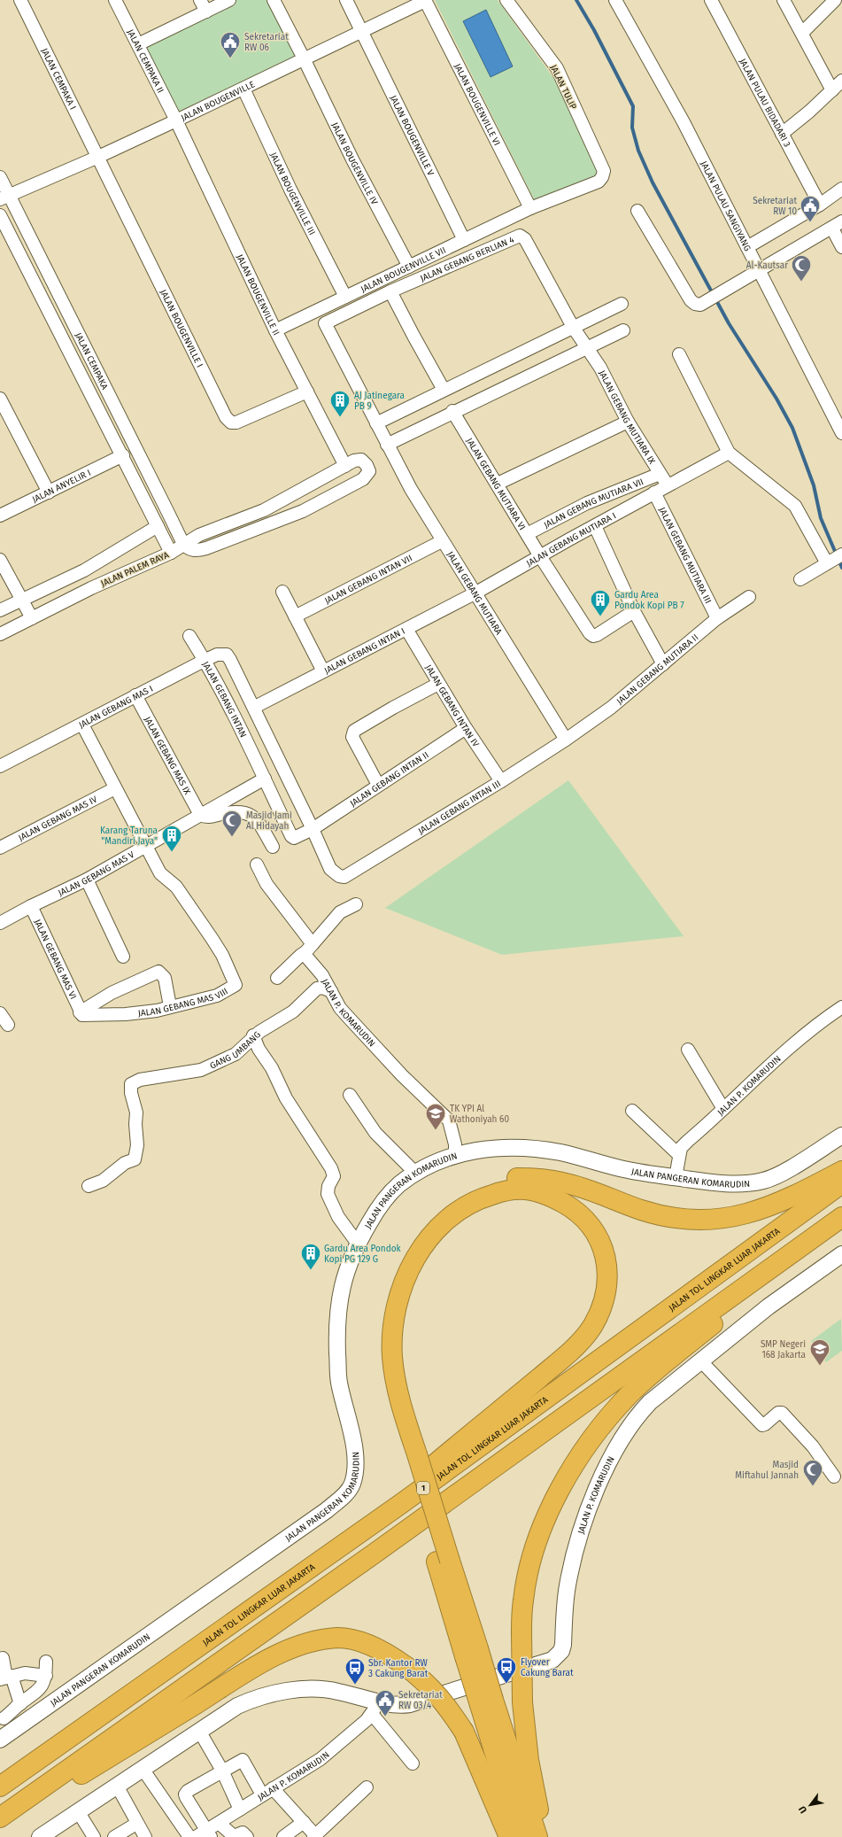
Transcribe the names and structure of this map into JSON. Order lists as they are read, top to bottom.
{
  "streets": {
    "highway": ["JALAN TOL LINGKAR LUAR JAKARTA", "1"],
    "street": [
      "JALAN CEMPAKA II",
      "JALAN CEMPAKA I",
      "JALAN TULIP",
      "JALAN BOUGENVILLE",
      "JALAN PULAU BIDADARI 3",
      "JALAN BOUGENVILLE VI",
      "JALAN BOUGENVILLE V",
      "JALAN BOUGENVILLE IV",
      "JALAN BOUGENVILLE III",
      "JALAN PULAU SANGIYANG",
      "JALAN GEBANG BERLIAN 4",
      "JALAN BOUGENVILLE VII",
      "JALAN BOUGENVILLE II",
      "JALAN BOUGENVILLE I",
      "JALAN CEMPAKA",
      "JALAN GEBANG MUTIARA IX",
      "JALAN GEBANG MUTIARA VI",
      "JALAN ANYELIR I",
      "JALAN GEBANG MUTIARA VII",
      "JALAN GEBANG MUTIARA I",
      "JALAN GEBANG MUTIARA III",
      "JALAN PALEM RAYA",
      "JALAN GEBANG INTAN VII",
      "JALAN GEBANG MUTIARA",
      "JALAN GEBANG INTAN I",
      "JALAN GEBANG MUTIARA II",
      "JALAN GEBANG INTAN",
      "JALAN GEBANG INTAN IV",
      "JALAN GEBANG MAS I",
      "JALAN GEBANG MAS IX",
      "JALAN GEBANG INTAN II",
      "JALAN GEBANG INTAN III",
      "JALAN GEBANG MAS IV",
      "JALAN GEBANG MAS V",
      "JALAN GEBANG MAS VI",
      "JALAN GEBANG MAS VIII",
      "JALAN P. KOMARUDIN",
      "GANG UMBANG",
      "JALAN PANGERAN KOMARUDIN"
    ]
  },
  "crossings": [
    ["JALAN CEMPAKA II", "JALAN BOUGENVILLE"],
    ["JALAN CEMPAKA II", "JALAN BOUGENVILLE II"],
    ["JALAN CEMPAKA I", "JALAN BOUGENVILLE"],
    ["JALAN CEMPAKA I", "JALAN BOUGENVILLE I"],
    ["JALAN TULIP", "JALAN BOUGENVILLE VII"],
    ["JALAN BOUGENVILLE", "JALAN BOUGENVILLE VI"],
    ["JALAN BOUGENVILLE", "JALAN BOUGENVILLE V"],
    ["JALAN BOUGENVILLE", "JALAN BOUGENVILLE IV"],
    ["JALAN BOUGENVILLE", "JALAN BOUGENVILLE III"],
    ["JALAN BOUGENVILLE", "JALAN BOUGENVILLE II"],
    ["JALAN BOUGENVILLE", "JALAN BOUGENVILLE I"],
    ["JALAN BOUGENVILLE", "JALAN CEMPAKA"],
    ["JALAN BOUGENVILLE VI", "JALAN BOUGENVILLE VII"],
    ["JALAN BOUGENVILLE V", "JALAN BOUGENVILLE VII"],
    ["JALAN BOUGENVILLE IV", "JALAN BOUGENVILLE VII"],
    ["JALAN BOUGENVILLE III", "JALAN BOUGENVILLE VII"],
    ["JALAN GEBANG BERLIAN 4", "JALAN GEBANG MUTIARA IX"],
    ["JALAN GEBANG BERLIAN 4", "JALAN GEBANG MUTIARA"],
    ["JALAN BOUGENVILLE VII", "JALAN BOUGENVILLE II"],
    ["JALAN BOUGENVILLE II", "JALAN BOUGENVILLE I"],
    ["JALAN BOUGENVILLE II", "JALAN PALEM RAYA"],
    ["JALAN CEMPAKA", "JALAN ANYELIR I"],
    ["JALAN CEMPAKA", "JALAN PALEM RAYA"],
    ["JALAN GEBANG MUTIARA IX", "JALAN GEBANG MUTIARA VII"],
    ["JALAN GEBANG MUTIARA IX", "JALAN GEBANG MUTIARA I"],
    ["JALAN GEBANG MUTIARA VI", "JALAN GEBANG MUTIARA VII"],
    ["JALAN GEBANG MUTIARA VI", "JALAN GEBANG MUTIARA I"],
    ["JALAN GEBANG MUTIARA I", "JALAN GEBANG MUTIARA III"],
    ["JALAN GEBANG MUTIARA I", "JALAN GEBANG MUTIARA"],
    ["JALAN GEBANG MUTIARA I", "JALAN GEBANG INTAN I"],
    ["JALAN GEBANG MUTIARA III", "JALAN GEBANG MUTIARA II"],
    ["JALAN GEBANG INTAN VII", "JALAN GEBANG MUTIARA"],
    ["JALAN GEBANG MUTIARA", "JALAN GEBANG INTAN I"],
    ["JALAN GEBANG MUTIARA", "JALAN GEBANG MUTIARA II"],
    ["JALAN GEBANG MUTIARA", "JALAN GEBANG INTAN III"],
    ["JALAN GEBANG INTAN I", "JALAN GEBANG INTAN"],
    ["JALAN GEBANG INTAN I", "JALAN GEBANG INTAN IV"],
    ["JALAN GEBANG MUTIARA II", "JALAN GEBANG INTAN III"],
    ["JALAN GEBANG INTAN", "JALAN GEBANG MAS I"],
    ["JALAN GEBANG INTAN", "JALAN GEBANG INTAN II"],
    ["JALAN GEBANG INTAN", "JALAN GEBANG INTAN III"],
    ["JALAN GEBANG INTAN", "JALAN GEBANG MAS V"],
    ["JALAN GEBANG INTAN IV", "JALAN GEBANG INTAN II"],
    ["JALAN GEBANG INTAN IV", "JALAN GEBANG INTAN III"],
    ["JALAN GEBANG MAS I", "JALAN GEBANG MAS IX"],
    ["JALAN GEBANG MAS I", "JALAN GEBANG MAS VIII"],
    ["JALAN GEBANG MAS IX", "JALAN GEBANG MAS V"],
    ["JALAN GEBANG MAS IV", "JALAN GEBANG MAS VIII"],
    ["JALAN GEBANG MAS V", "JALAN GEBANG MAS VI"],
    ["JALAN GEBANG MAS V", "JALAN GEBANG MAS VIII"],
    ["JALAN GEBANG MAS VI", "JALAN GEBANG MAS VIII"],
    ["JALAN P. KOMARUDIN", "JALAN PANGERAN KOMARUDIN"],
    ["GANG UMBANG", "JALAN PANGERAN KOMARUDIN"]
  ],
  "places": {
    "public building": ["Sekretariat RW 06", "Sekretariat RW 10", "Sekretariat RW 03/4"],
    "mosque": ["Al-Kautsar", "Masjid Jami Al Hidayah", "Masjid Miftahul Jannah"],
    "building": [
      "AJ Jatinegara PB 9",
      "Gardu Area Pondok Kopi PB 7",
      "Karang Taruna \"Mandiri Jaya\"",
      "Gardu Area Pondok Kopi PG 129 G"
    ],
    "school or university": ["TK YPI Al Wathoniyah 60", "SMP Negeri 168 Jakarta"],
    "bus stop": ["Flyover Cakung Barat", "Sbr. Kantor RW 3 Cakung Barat"]
  },
  "north": "bottom left"
}
